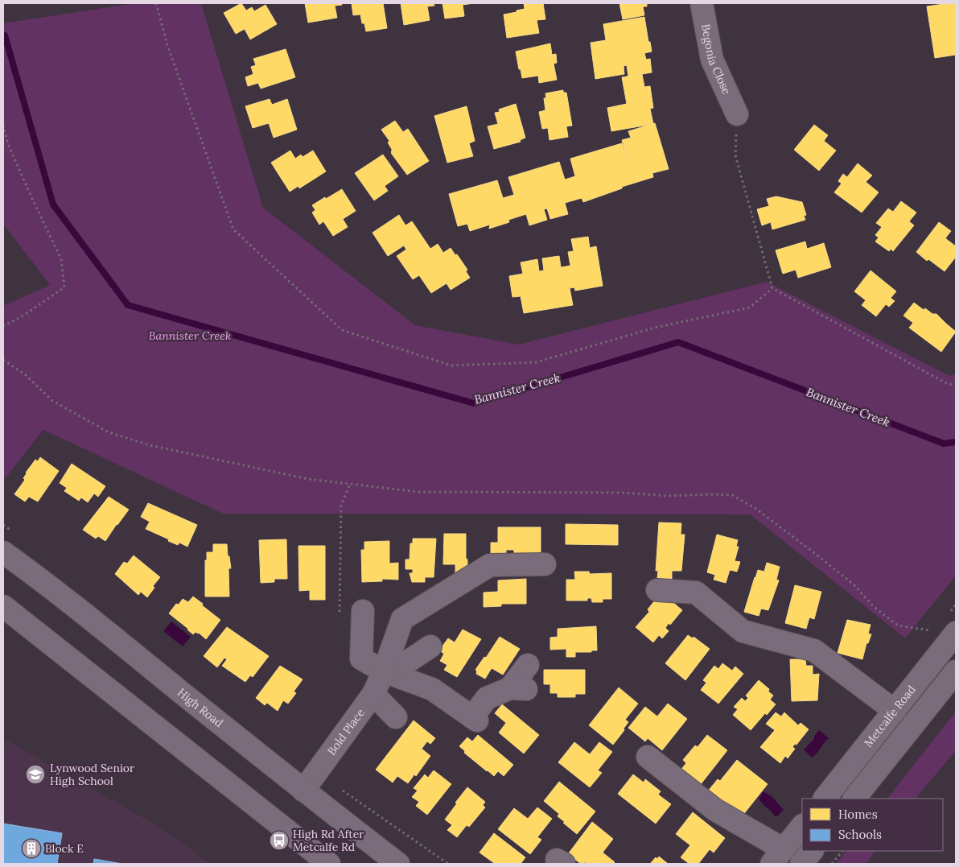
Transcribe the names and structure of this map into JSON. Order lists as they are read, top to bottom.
{
  "streets": {
    "main road": [
      "Begonia Close",
      "High Road",
      "Metcalfe Road",
      "Bold Place"
    ]
  },
  "crossings": [
    ["High Road", "Bold Place"]
  ],
  "water": ["Bannister Creek"],
  "parks": ["Bannister Creek"],
  "places": {
    "school or university": ["Lynwood Senior High School"],
    "bus stop": ["High Rd After Metcalfe Rd"],
    "building": ["Block E"]
  },
  "legend": ["Homes", "Schools"]
}
